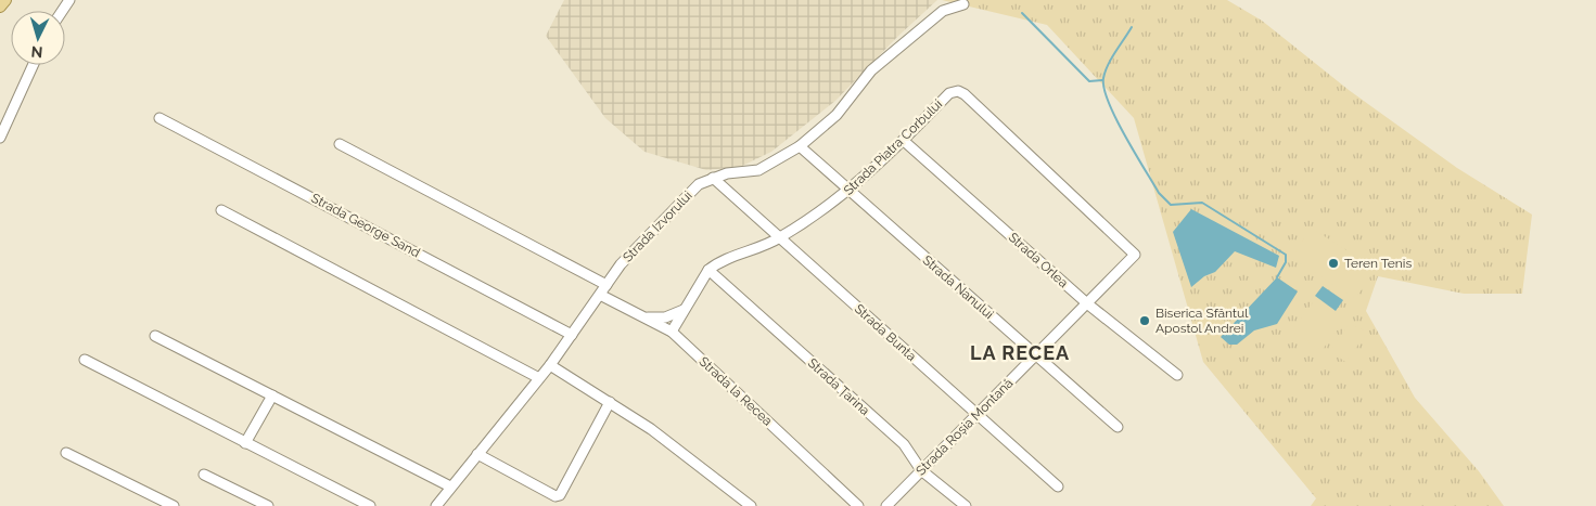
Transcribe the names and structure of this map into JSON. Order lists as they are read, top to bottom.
{
  "streets": {
    "street": [
      "Strada Piatra Corbului",
      "Strada George Sand",
      "Strada Izvorului",
      "Strada Orlea",
      "Strada Nanului",
      "Strada Bunta",
      "Strada Țarina",
      "Strada la Recea",
      "Strada Roșia Montană"
    ]
  },
  "crossings": [
    ["Strada Piatra Corbului", "Strada Orlea"],
    ["Strada Piatra Corbului", "Strada Nanului"],
    ["Strada Piatra Corbului", "Strada Bunta"],
    ["Strada Piatra Corbului", "Strada Țarina"],
    ["Strada Piatra Corbului", "Strada Roșia Montană"],
    ["Strada George Sand", "Strada Izvorului"],
    ["Strada Izvorului", "Strada Nanului"],
    ["Strada Izvorului", "Strada Bunta"],
    ["Strada Izvorului", "Strada la Recea"],
    ["Strada Orlea", "Strada Roșia Montană"],
    ["Strada Nanului", "Strada Roșia Montană"],
    ["Strada Bunta", "Strada Roșia Montană"],
    ["Strada Țarina", "Strada Roșia Montană"]
  ],
  "districts": ["LA RECEA"],
  "places": ["Teren Tenis", "Biserica Sfântul Apostol Andrei"],
  "north": "bottom"
}
